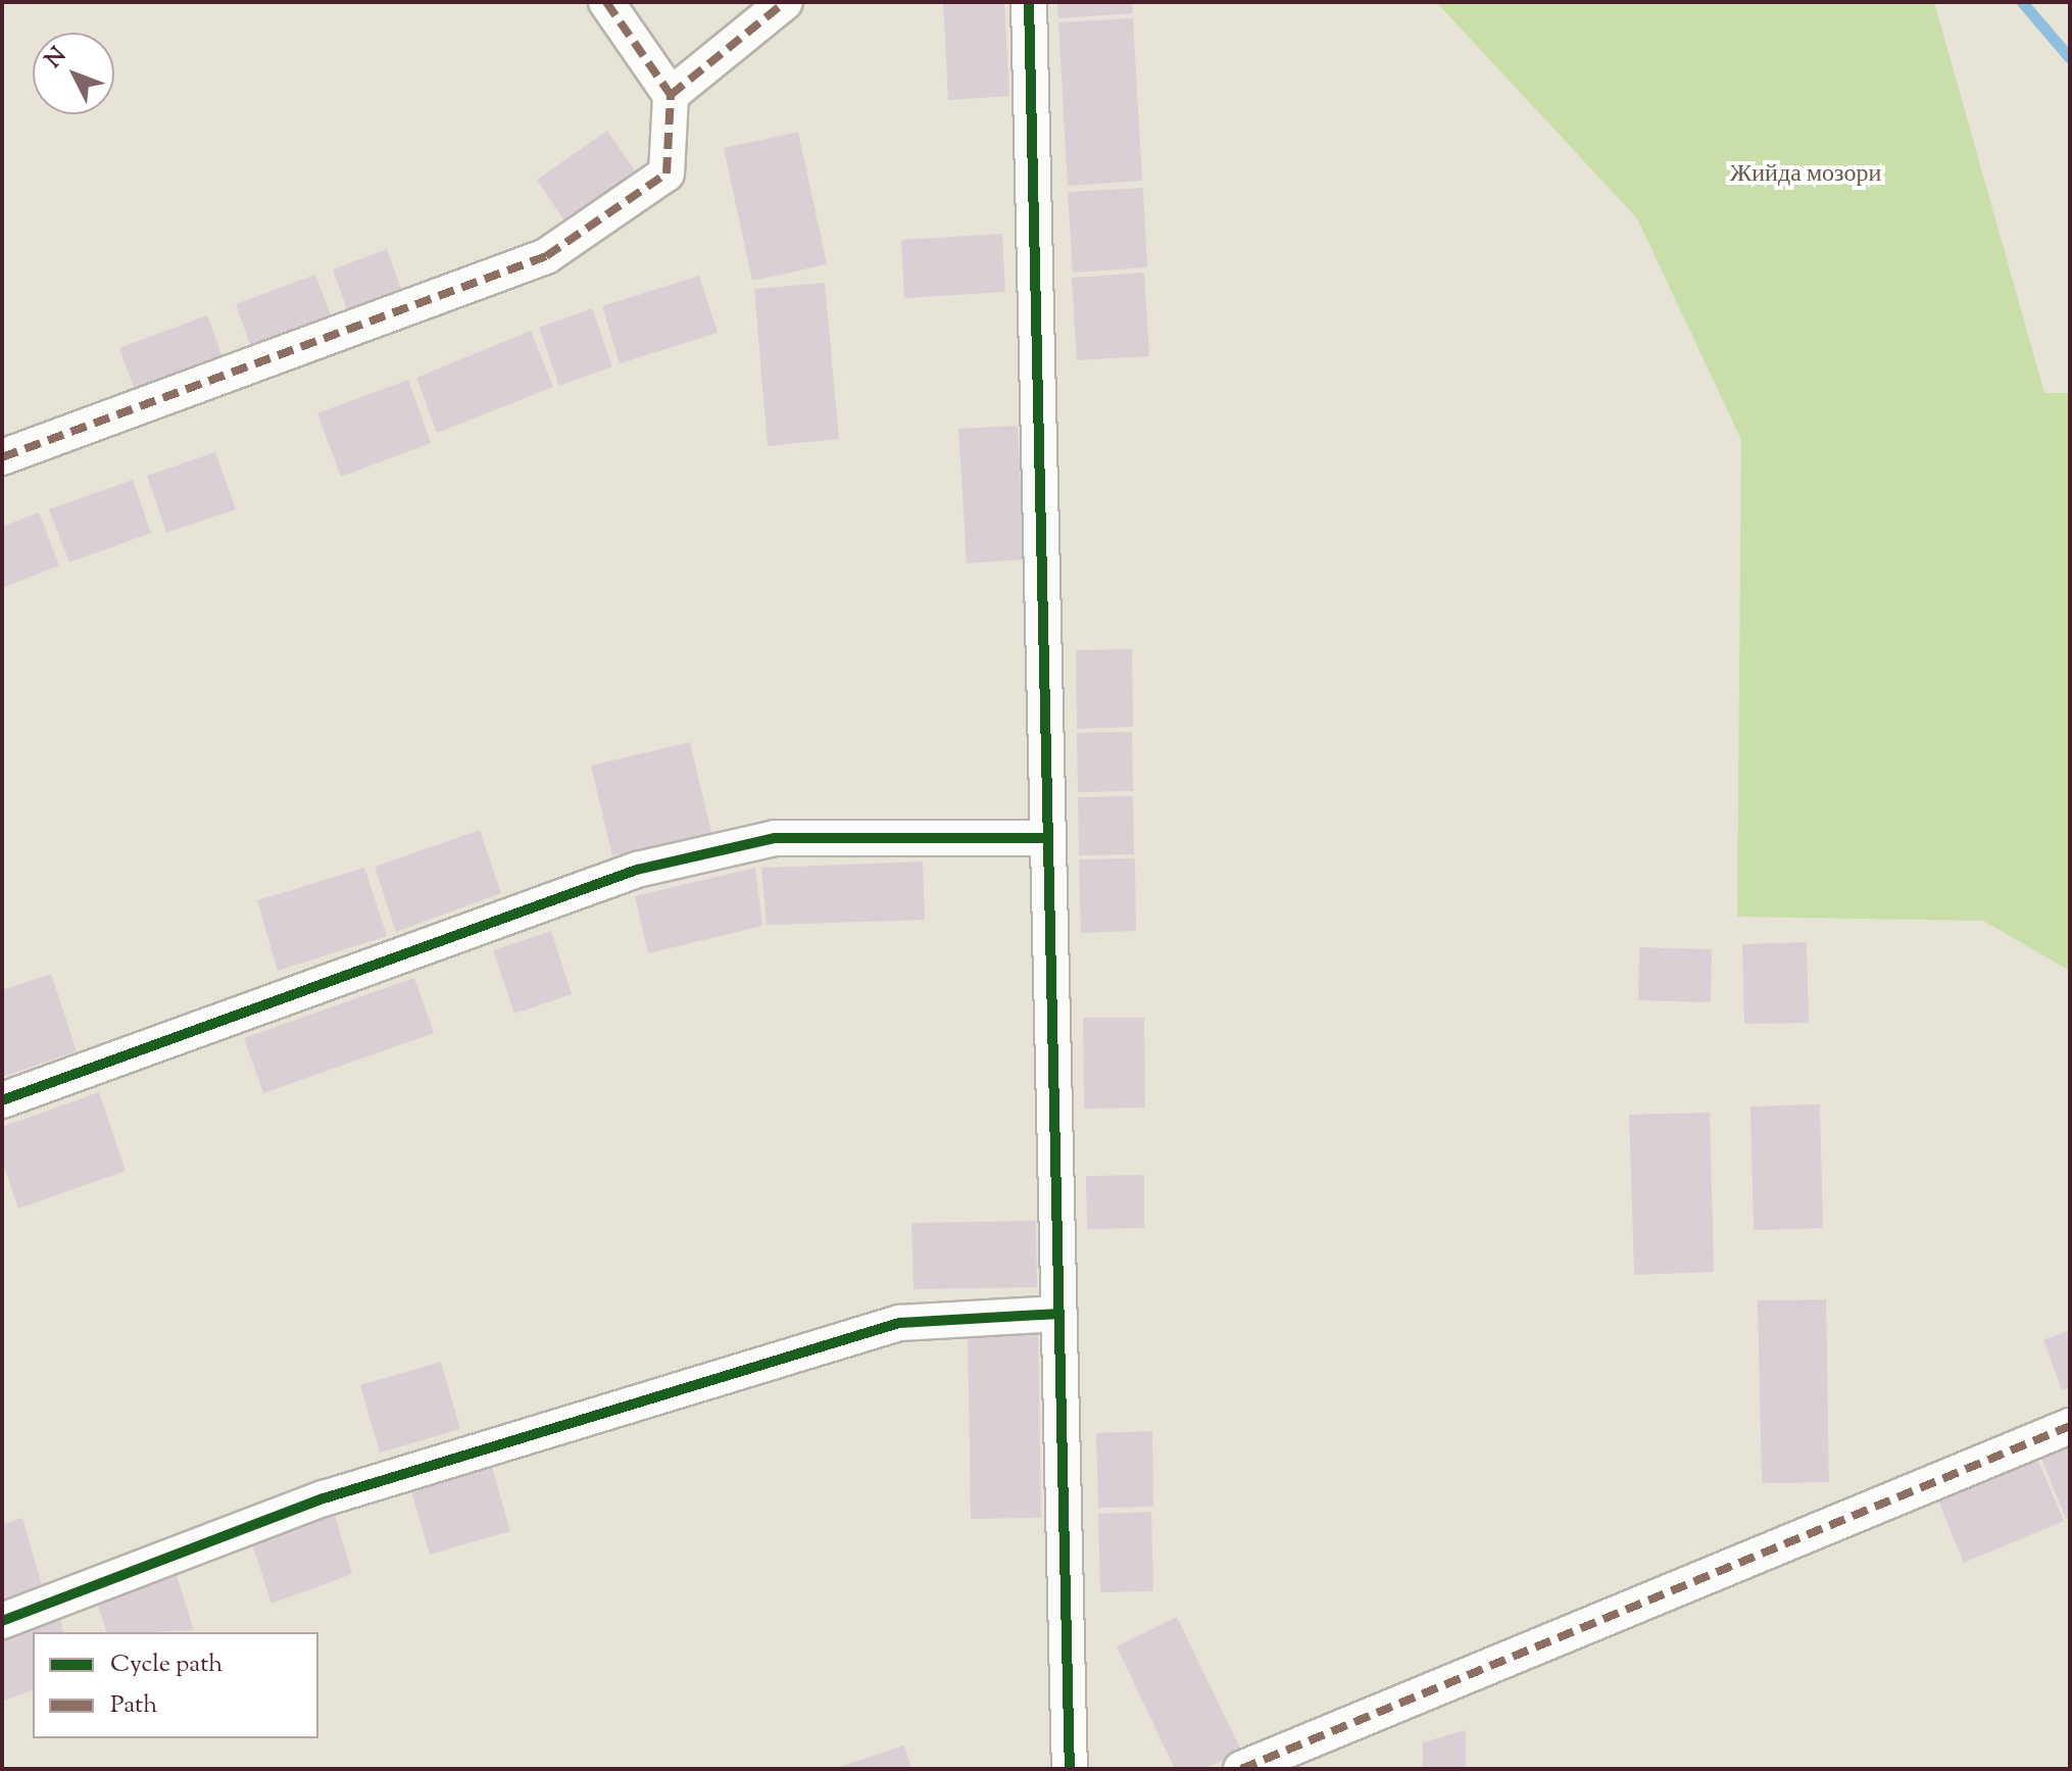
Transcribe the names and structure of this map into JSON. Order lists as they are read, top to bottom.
{
  "parks": ["Жийда мозори"],
  "legend": ["Cycle path", "Path"],
  "north": "top left"
}
